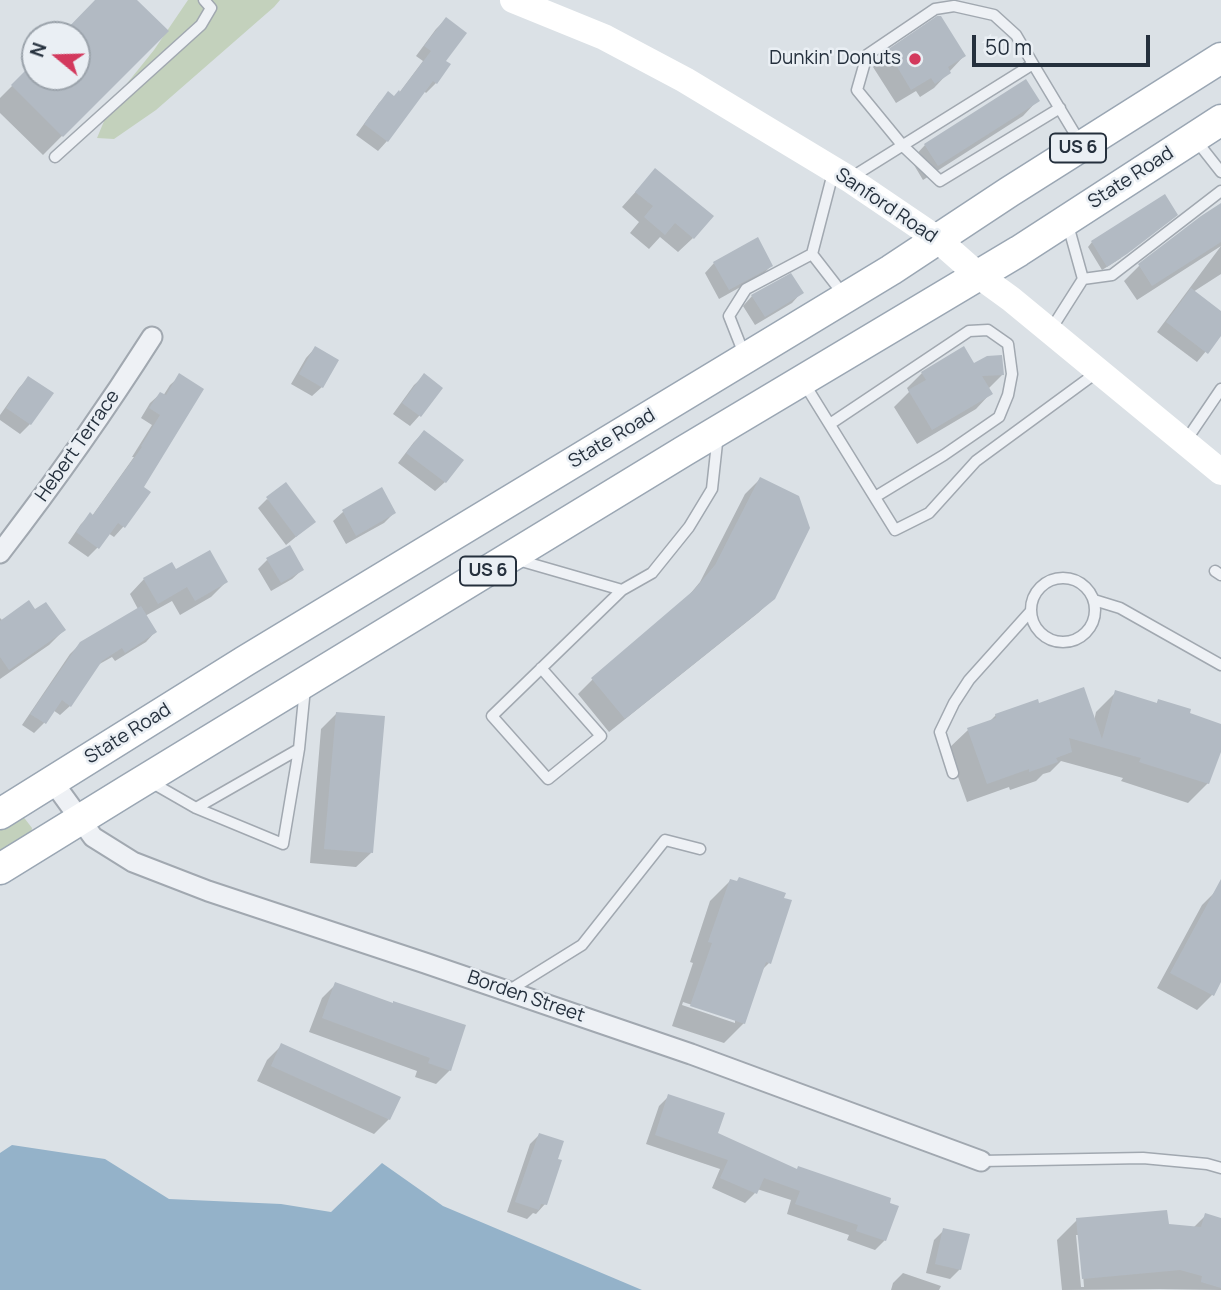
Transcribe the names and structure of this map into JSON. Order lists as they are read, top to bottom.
{
  "streets": {
    "main road": ["US 6", "State Road"],
    "street": ["Sanford Road", "Hebert Terrace", "Borden Street"]
  },
  "crossings": [
    ["State Road", "Sanford Road"],
    ["State Road", "Borden Street"]
  ],
  "places": ["Dunkin' Donuts"],
  "scale_bar": "50 m",
  "north": "left"
}
